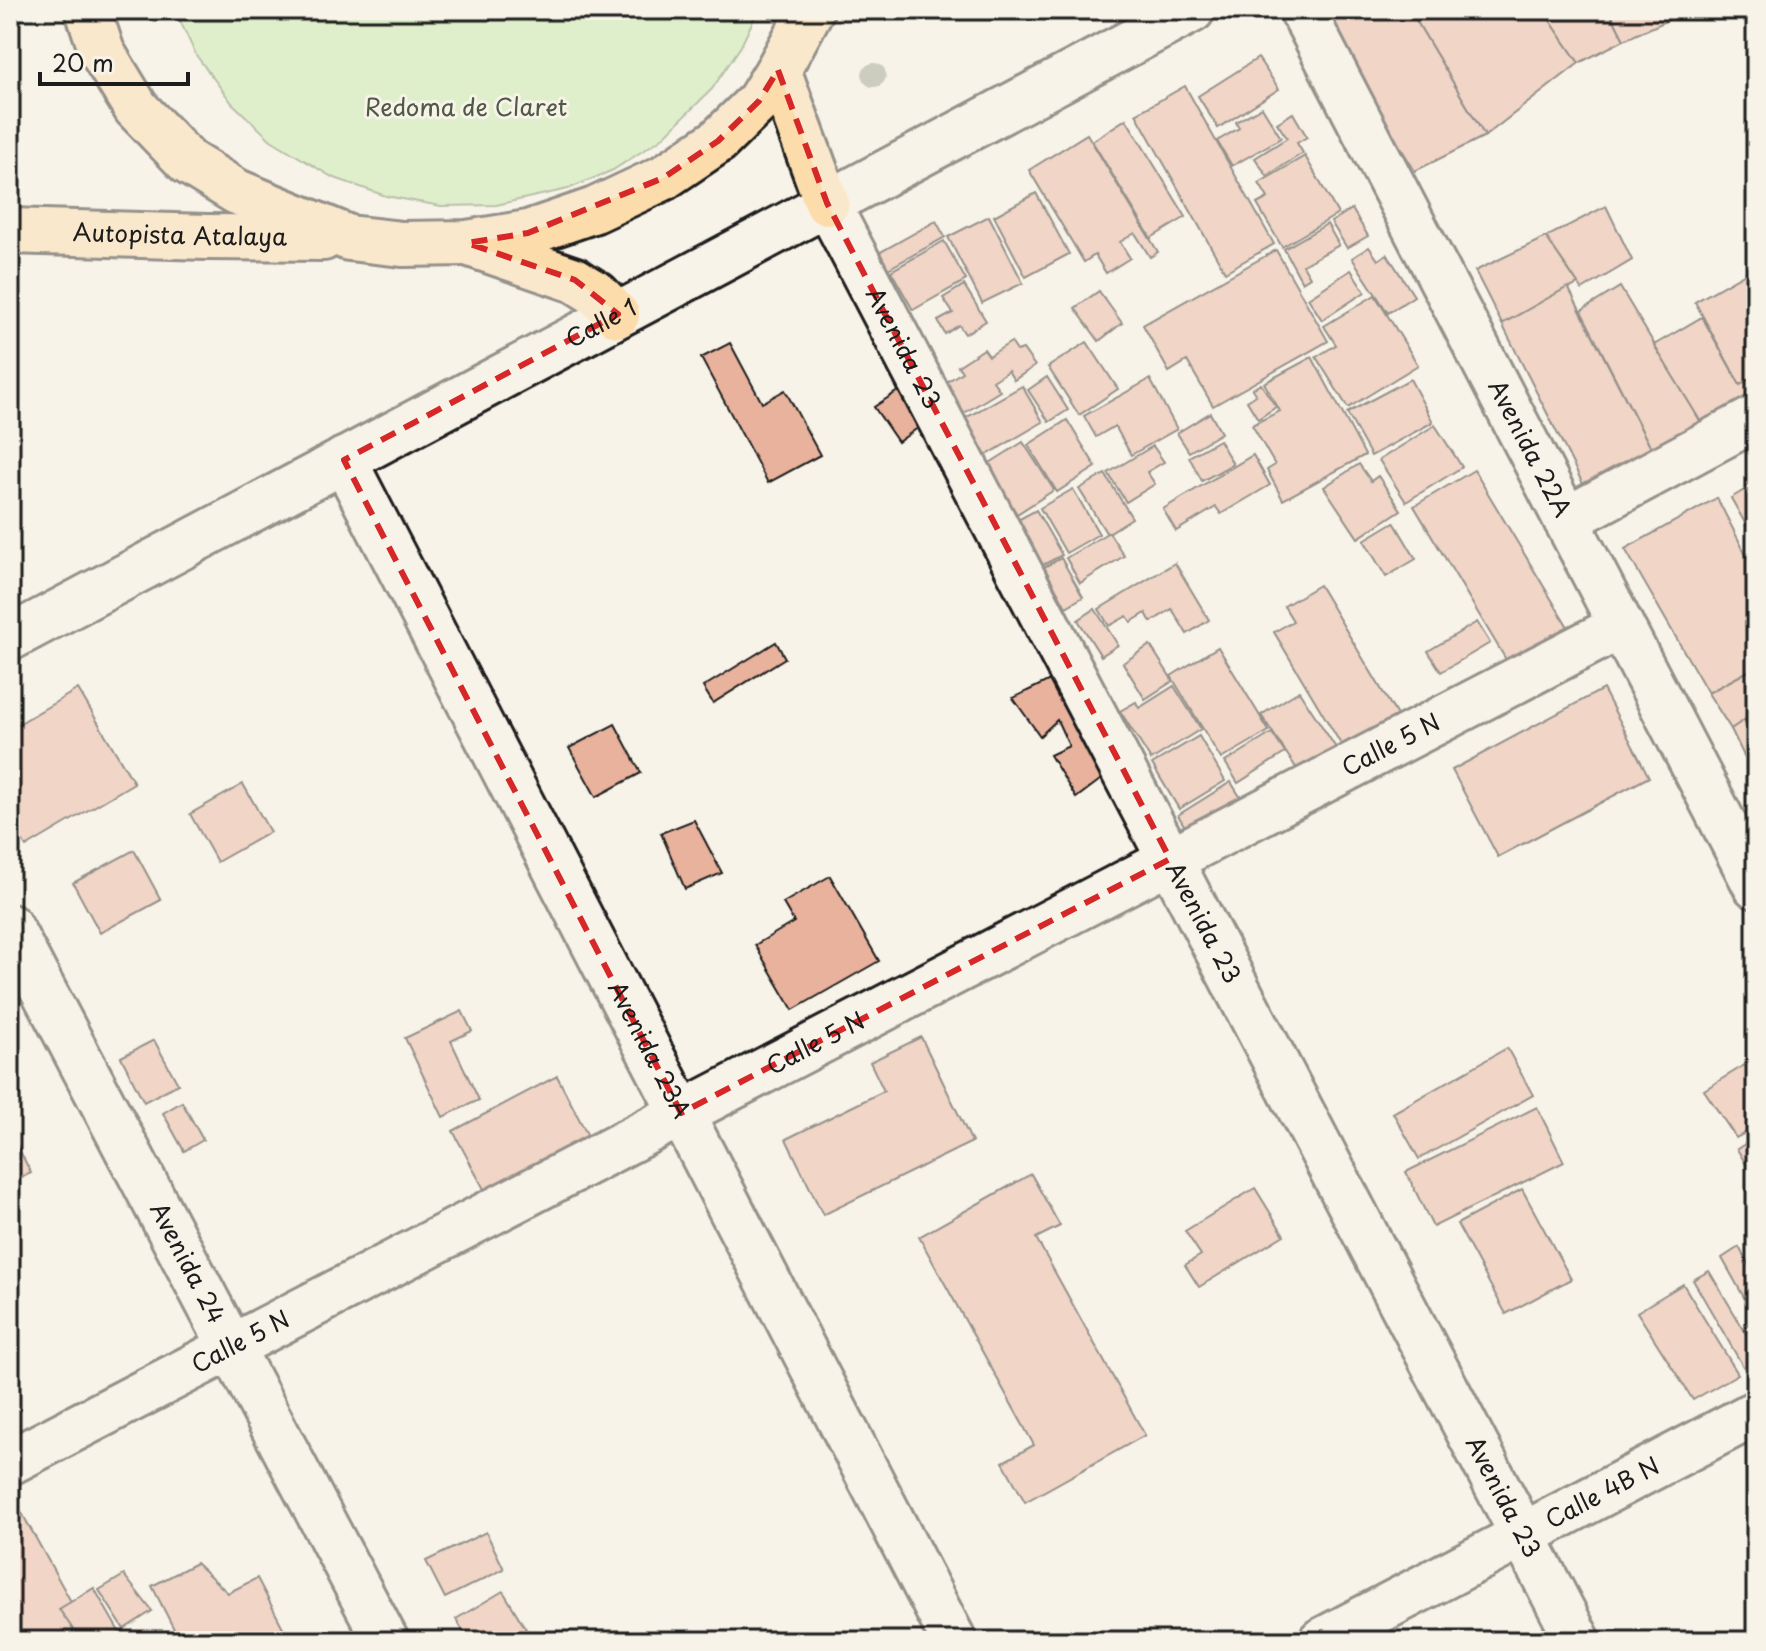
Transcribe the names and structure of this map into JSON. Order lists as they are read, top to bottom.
{
  "streets": {
    "main road": ["Autopista Atalaya"],
    "street": [
      "Calle 1",
      "Avenida 23",
      "Avenida 22A",
      "Calle 5 N",
      "Avenida 23A",
      "Avenida 24",
      "Calle 4B N"
    ]
  },
  "crossings": [
    ["Calle 1", "Avenida 23"],
    ["Calle 1", "Avenida 23A"],
    ["Avenida 23", "Calle 5 N"],
    ["Avenida 23", "Calle 4B N"],
    ["Avenida 22A", "Calle 5 N"],
    ["Calle 5 N", "Avenida 23A"],
    ["Calle 5 N", "Avenida 24"]
  ],
  "parks": ["Redoma de Claret"],
  "scale_bar": "20 m"
}
